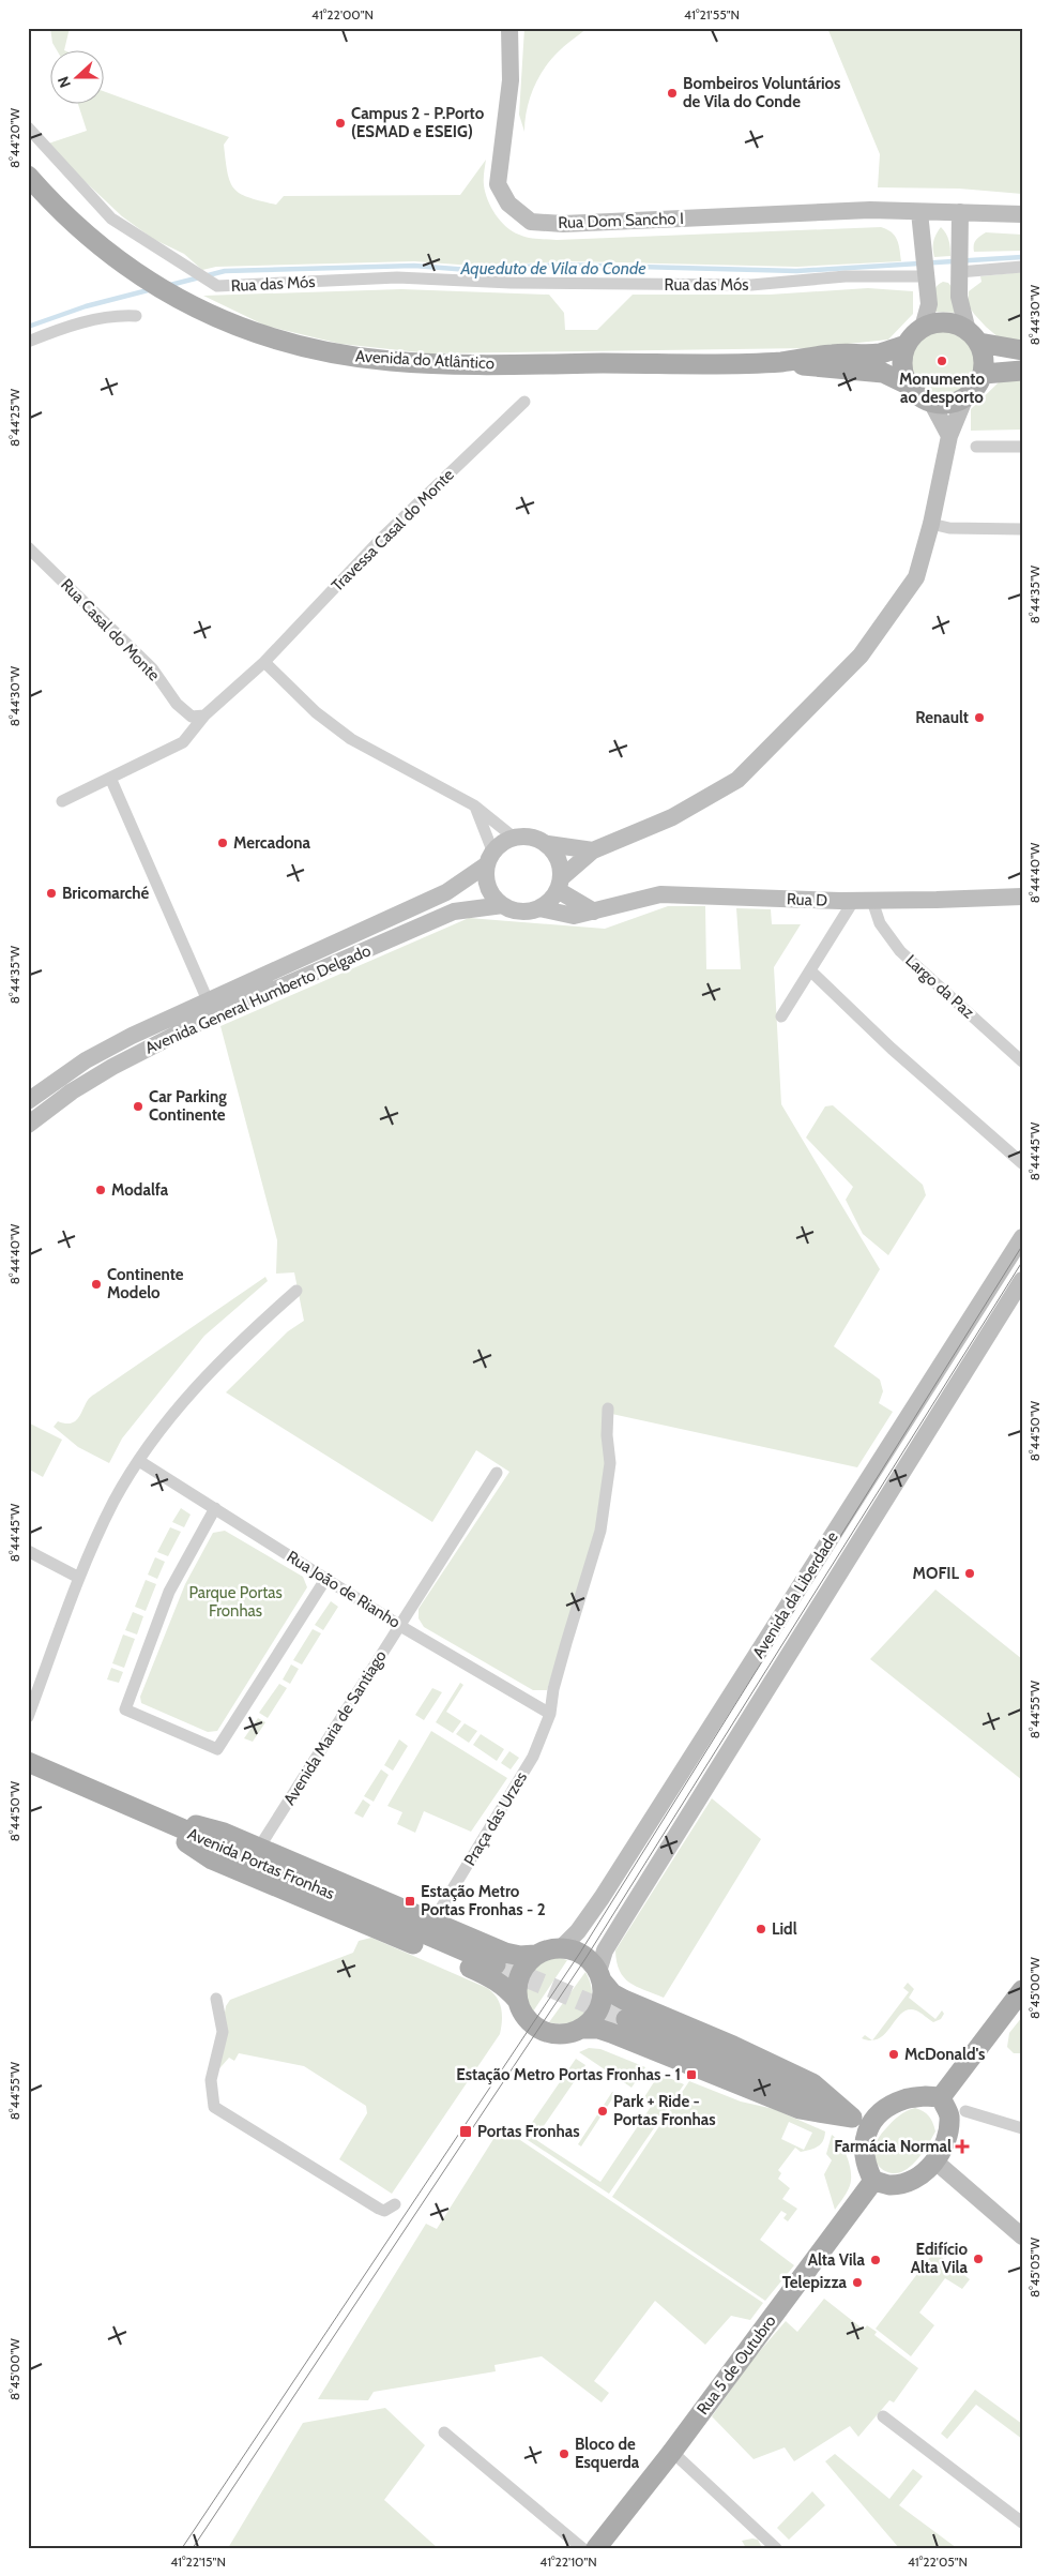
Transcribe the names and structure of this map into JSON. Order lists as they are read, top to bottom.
{
  "streets": {
    "main road": ["Avenida do Atlântico", "Avenida Portas Fronhas", "Rua 5 de Outubro"],
    "street": [
      "Rua Dom Sancho I",
      "Rua das Mós",
      "Travessa Casal do Monte",
      "Rua Casal do Monte",
      "Rua D",
      "Largo da Paz",
      "Avenida General Humberto Delgado",
      "Rua João de Rianho",
      "Avenida da Liberdade",
      "Avenida Maria de Santiago",
      "Praça das Urzes"
    ]
  },
  "crossings": [
    ["Rua D", "Largo da Paz"],
    ["Rua D", "Avenida General Humberto Delgado"],
    ["Rua João de Rianho", "Avenida Maria de Santiago"],
    ["Rua João de Rianho", "Praça das Urzes"]
  ],
  "water": ["Aqueduto de Vila do Conde"],
  "parks": ["Parque Portas Fronhas"],
  "places": {
    "other": [
      "Bombeiros Voluntários de Vila do Conde",
      "Campus 2 - P.Porto (ESMAD e ESEIG)",
      "Monumento ao desporto",
      "Renault",
      "Mercadona",
      "Bricomarché",
      "Car Parking Continente",
      "Modalfa",
      "Continente Modelo",
      "MOFIL",
      "Lidl",
      "McDonald's",
      "Park + Ride - Portas Fronhas",
      "Edifício Alta Vila",
      "Alta Vila",
      "Telepizza",
      "Bloco de Esquerda"
    ],
    "transit": ["Estação Metro Portas Fronhas - 2", "Estação Metro Portas Fronhas - 1", "Portas Fronhas"],
    "health": ["Farmácia Normal"]
  },
  "north": "left",
  "coordinates": [
    "41°22'00\"N",
    "41°21'55\"N",
    "8°44'20\"W",
    "8°44'30\"W",
    "8°44'25\"W",
    "8°44'35\"W",
    "8°44'40\"W",
    "8°44'45\"W",
    "8°44'50\"W",
    "8°44'55\"W",
    "8°45'00\"W",
    "8°45'05\"W",
    "41°22'15\"N",
    "41°22'10\"N",
    "41°22'05\"N"
  ]
}
